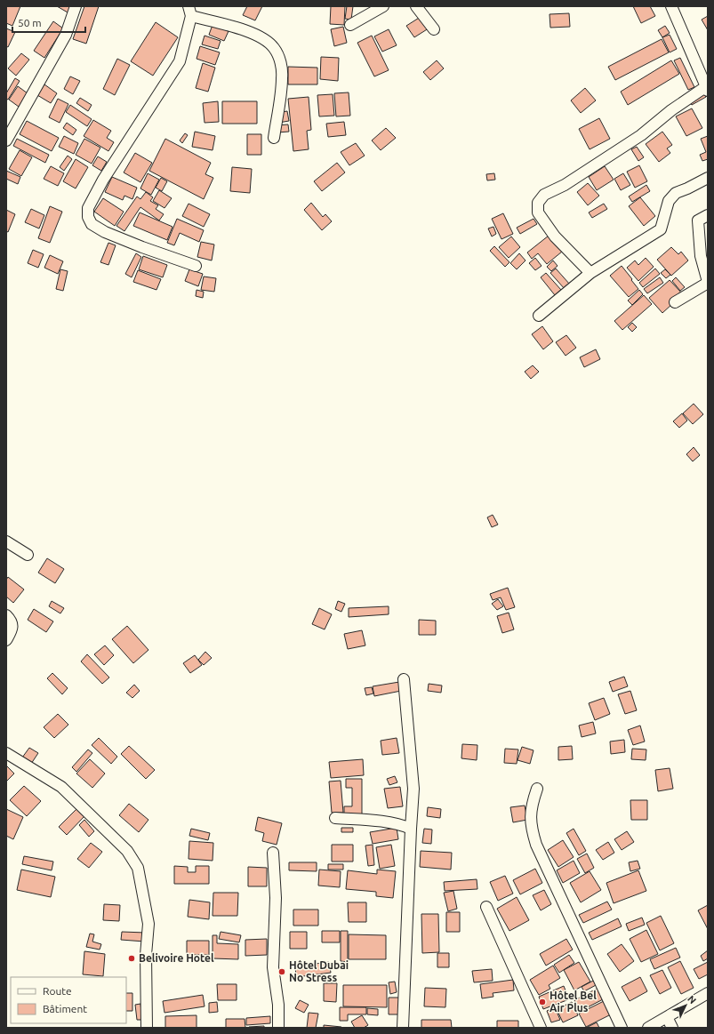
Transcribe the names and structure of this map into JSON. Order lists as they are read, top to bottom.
{
  "places": ["Belivoire Hotel", "Hôtel Dubai No Stress", "Hôtel Bel Air Plus"],
  "legend": ["Route", "Bâtiment"],
  "scale_bar": "50 m",
  "north": "top right"
}
